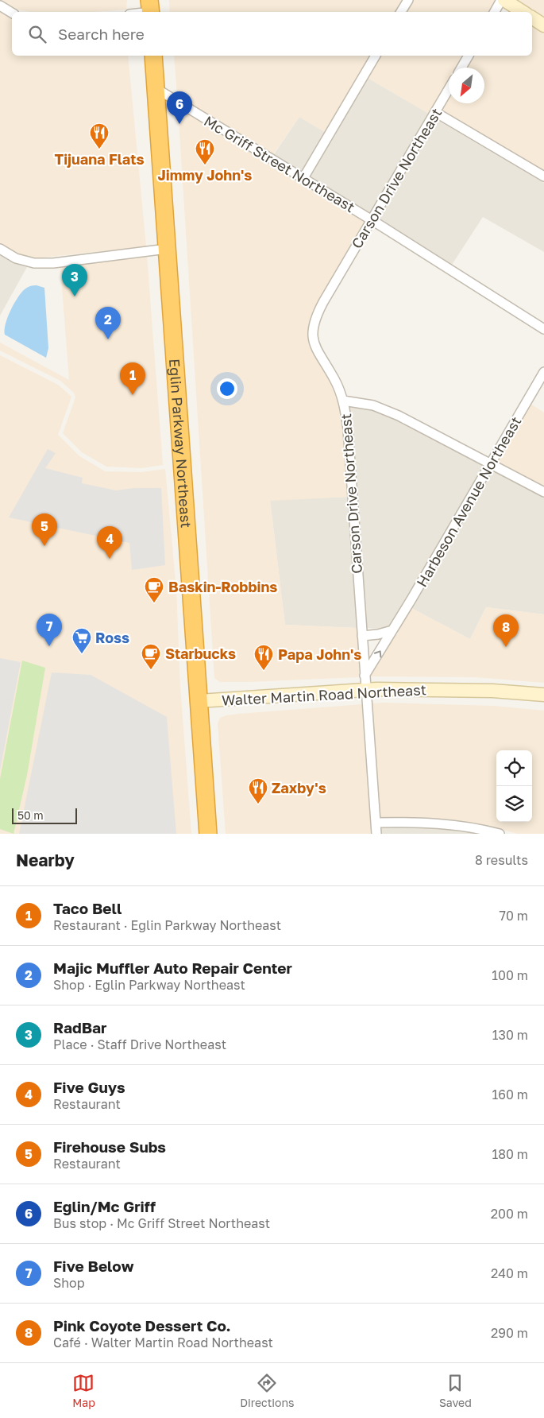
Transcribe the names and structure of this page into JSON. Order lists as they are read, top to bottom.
{
  "streets": {
    "highway": ["Eglin Parkway Northeast"],
    "street": [
      "Mc Griff Street Northeast",
      "Carson Drive Northeast",
      "Harbeson Avenue Northeast",
      "Walter Martin Road Northeast"
    ]
  },
  "crossings": [
    ["Mc Griff Street Northeast", "Carson Drive Northeast"],
    ["Mc Griff Street Northeast", "Eglin Parkway Northeast"],
    ["Carson Drive Northeast", "Harbeson Avenue Northeast"],
    ["Carson Drive Northeast", "Walter Martin Road Northeast"],
    ["Eglin Parkway Northeast", "Walter Martin Road Northeast"]
  ],
  "places": {
    "restaurant": [
      "Tijuana Flats",
      "Jimmy John's",
      "Papa John's",
      "Zaxby's"
    ],
    "cafe": ["Baskin-Robbins", "Starbucks"],
    "supermarket": ["Ross"]
  },
  "scale_bar": "50 m",
  "north": "bottom left",
  "page": {
    "search": "Search here",
    "pins": [
      "6",
      "3",
      "2",
      "1",
      "5",
      "4",
      "7",
      "8"
    ],
    "scale": "50 m",
    "heading": ["Nearby", "8 results"],
    "list": [
      {
        "mark": "1",
        "name": "Taco Bell",
        "note": "Restaurant · Eglin Parkway Northeast",
        "value": "70 m"
      },
      {
        "mark": "2",
        "name": "Majic Muffler Auto Repair Center",
        "note": "Shop · Eglin Parkway Northeast",
        "value": "100 m"
      },
      {
        "mark": "3",
        "name": "RadBar",
        "note": "Place · Staff Drive Northeast",
        "value": "130 m"
      },
      {
        "mark": "4",
        "name": "Five Guys",
        "note": "Restaurant",
        "value": "160 m"
      },
      {
        "mark": "5",
        "name": "Firehouse Subs",
        "note": "Restaurant",
        "value": "180 m"
      },
      {
        "mark": "6",
        "name": "Eglin/Mc Griff",
        "note": "Bus stop · Mc Griff Street Northeast",
        "value": "200 m"
      },
      {
        "mark": "7",
        "name": "Five Below",
        "note": "Shop",
        "value": "240 m"
      },
      {
        "mark": "8",
        "name": "Pink Coyote Dessert Co.",
        "note": "Café · Walter Martin Road Northeast",
        "value": "290 m"
      }
    ],
    "nav": ["Map", "Directions", "Saved"]
  }
}
